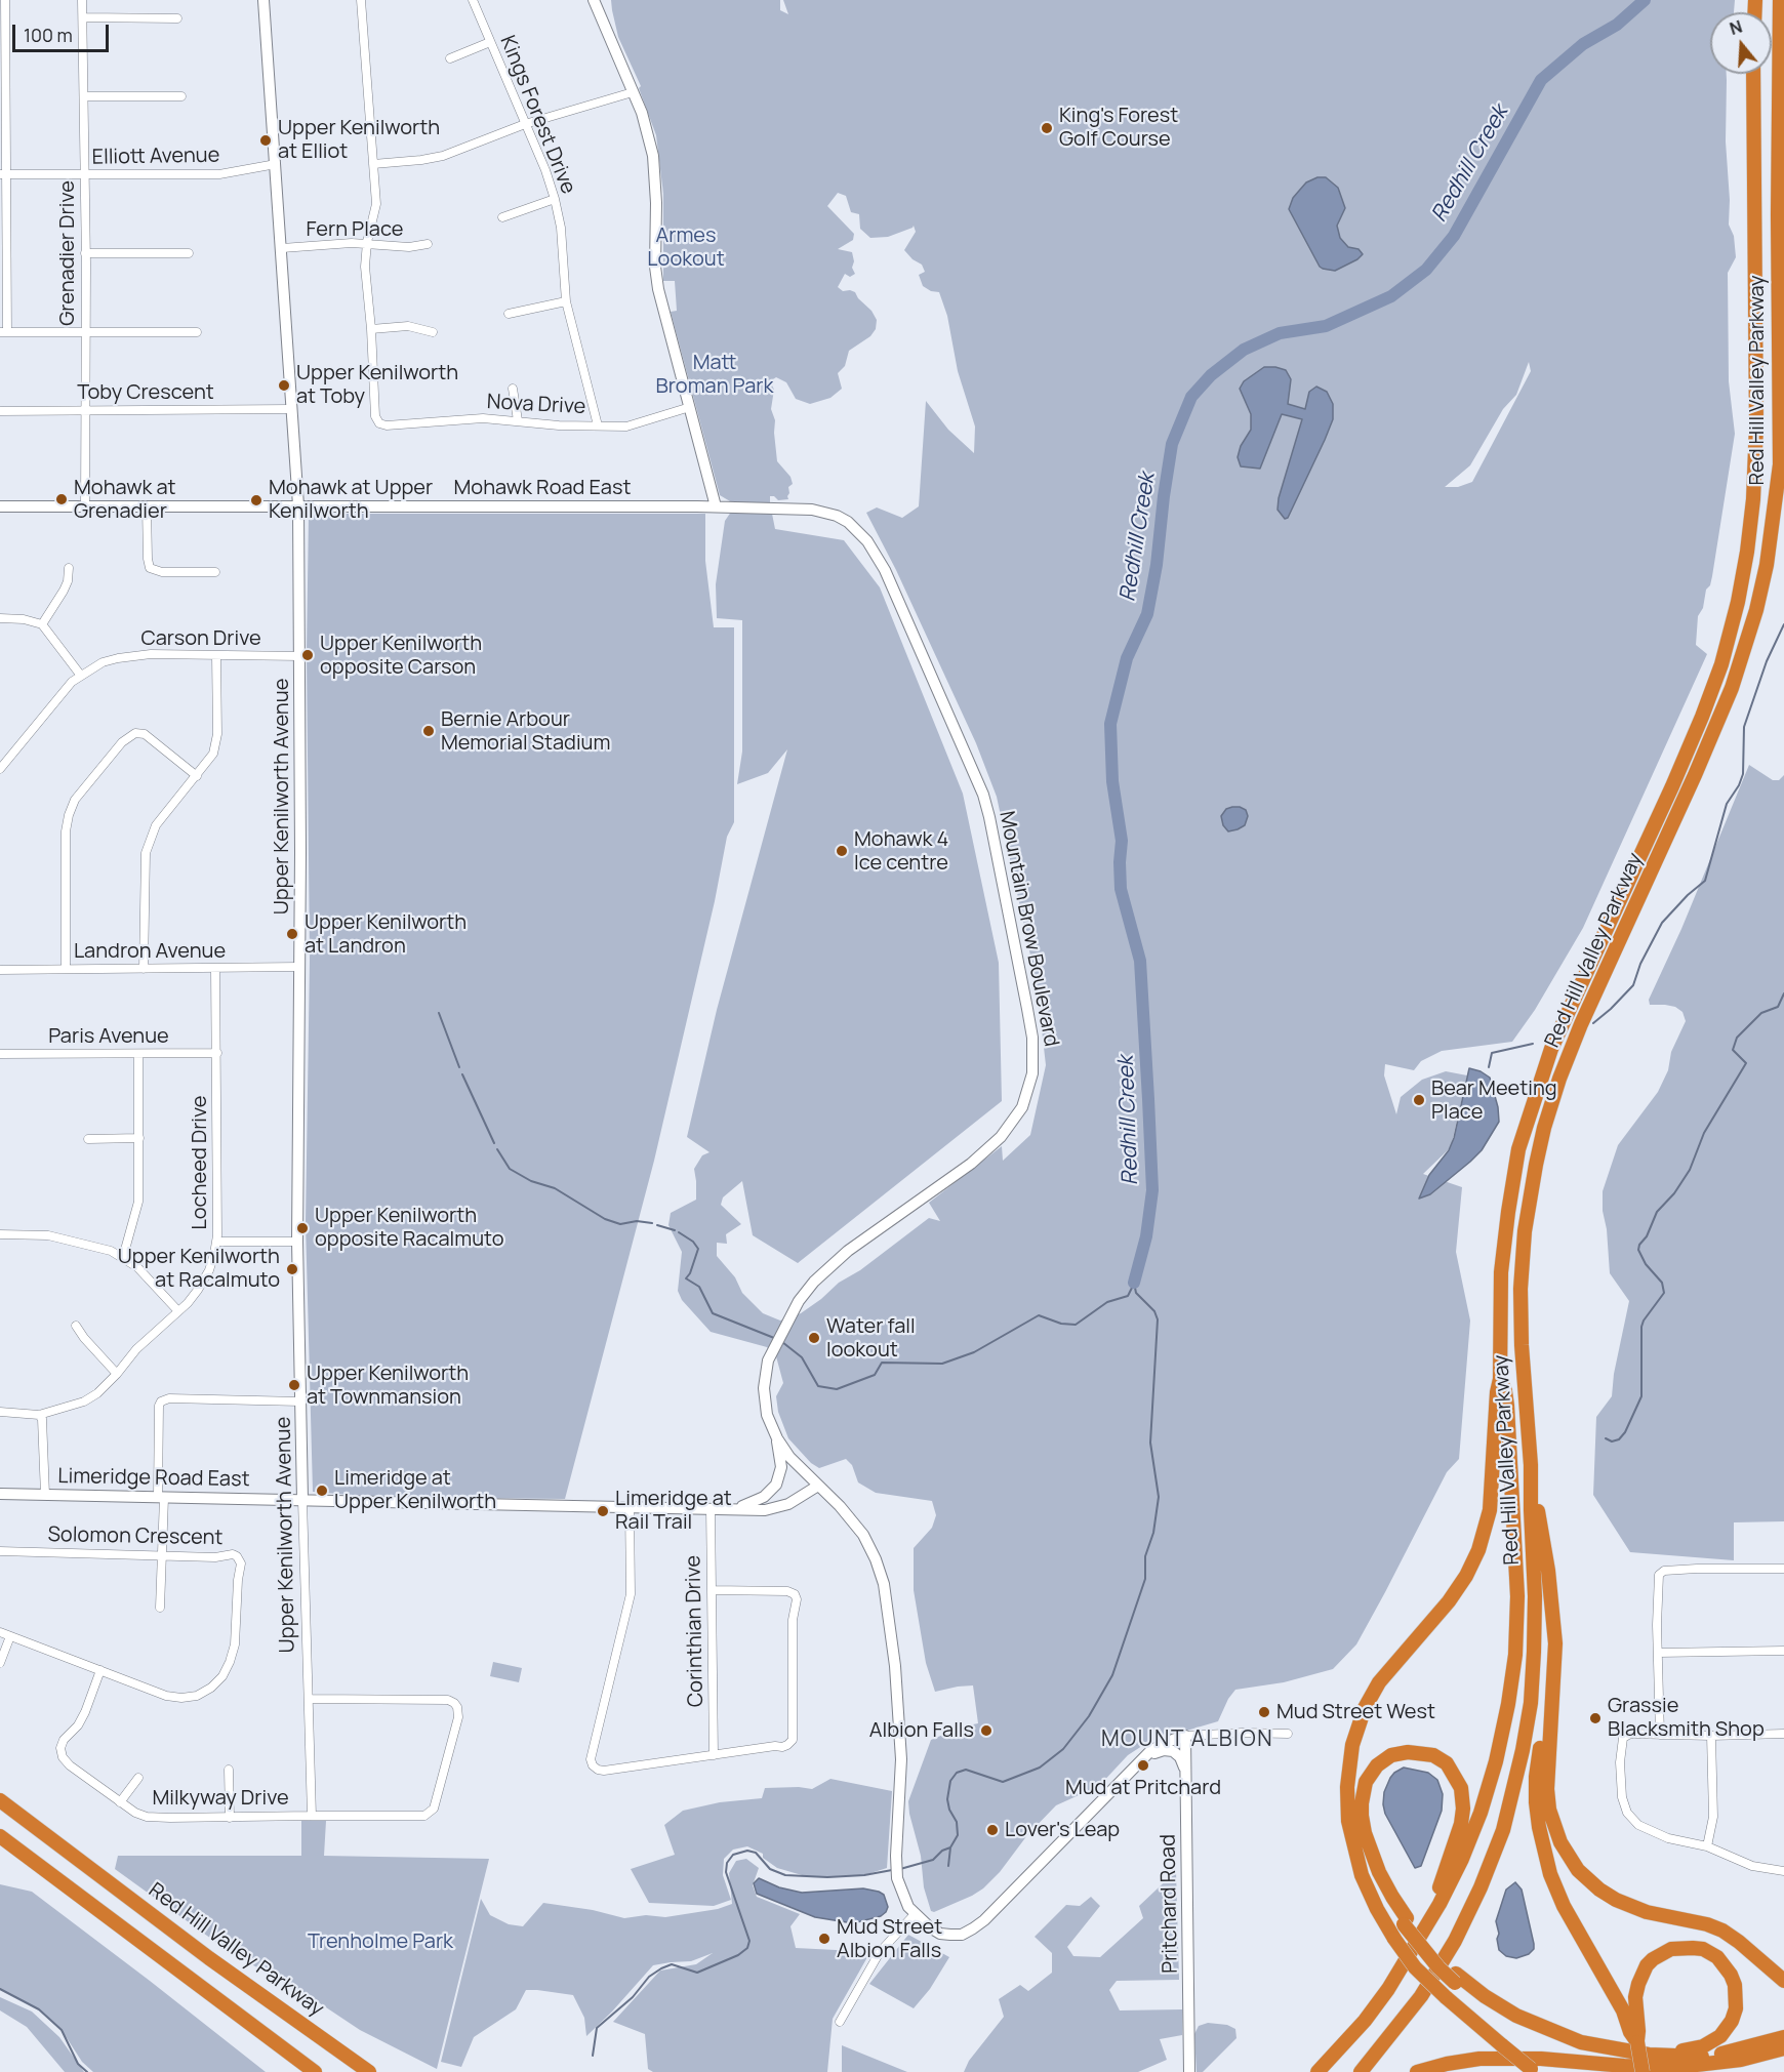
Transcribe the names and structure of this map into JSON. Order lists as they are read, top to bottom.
{
  "streets": {
    "highway": ["Red Hill Valley Parkway"],
    "main road": [
      "Mohawk Road East",
      "Upper Kenilworth Avenue",
      "Mountain Brow Boulevard",
      "Limeridge Road East",
      "Pritchard Road"
    ],
    "street": [
      "Kings Forest Drive",
      "Elliott Avenue",
      "Fern Place",
      "Grenadier Drive",
      "Toby Crescent",
      "Nova Drive",
      "Carson Drive",
      "Landron Avenue",
      "Paris Avenue",
      "Locheed Drive",
      "Solomon Crescent",
      "Corinthian Drive",
      "Milkyway Drive"
    ]
  },
  "crossings": [
    ["Kings Forest Drive", "Nova Drive"],
    ["Elliott Avenue", "Grenadier Drive"],
    ["Elliott Avenue", "Upper Kenilworth Avenue"],
    ["Fern Place", "Upper Kenilworth Avenue"],
    ["Grenadier Drive", "Toby Crescent"],
    ["Grenadier Drive", "Mohawk Road East"],
    ["Toby Crescent", "Upper Kenilworth Avenue"],
    ["Mohawk Road East", "Upper Kenilworth Avenue"],
    ["Mohawk Road East", "Mountain Brow Boulevard"],
    ["Carson Drive", "Upper Kenilworth Avenue"],
    ["Upper Kenilworth Avenue", "Landron Avenue"],
    ["Upper Kenilworth Avenue", "Limeridge Road East"],
    ["Upper Kenilworth Avenue", "Milkyway Drive"],
    ["Mountain Brow Boulevard", "Limeridge Road East"],
    ["Landron Avenue", "Locheed Drive"],
    ["Paris Avenue", "Locheed Drive"],
    ["Limeridge Road East", "Corinthian Drive"],
    ["Solomon Crescent", "Milkyway Drive"]
  ],
  "districts": ["MOUNT ALBION"],
  "water": ["Redhill Creek"],
  "parks": ["Armes Lookout", "Matt Broman Park", "Trenholme Park"],
  "places": [
    "King's Forest Golf Course",
    "Upper Kenilworth at Elliot",
    "Upper Kenilworth at Toby",
    "Mohawk at Grenadier",
    "Mohawk at Upper Kenilworth",
    "Upper Kenilworth opposite Carson",
    "Bernie Arbour Memorial Stadium",
    "Mohawk 4 Ice centre",
    "Upper Kenilworth at Landron",
    "Bear Meeting Place",
    "Upper Kenilworth opposite Racalmuto",
    "Upper Kenilworth at Racalmuto",
    "Water fall lookout",
    "Upper Kenilworth at Townmansion",
    "Limeridge at Upper Kenilworth",
    "Limeridge at Rail Trail",
    "Mud Street West",
    "Grassie Blacksmith Shop",
    "Albion Falls",
    "Mud at Pritchard",
    "Lover's Leap",
    "Mud Street Albion Falls"
  ],
  "scale_bar": "100 m",
  "north": "top"
}
